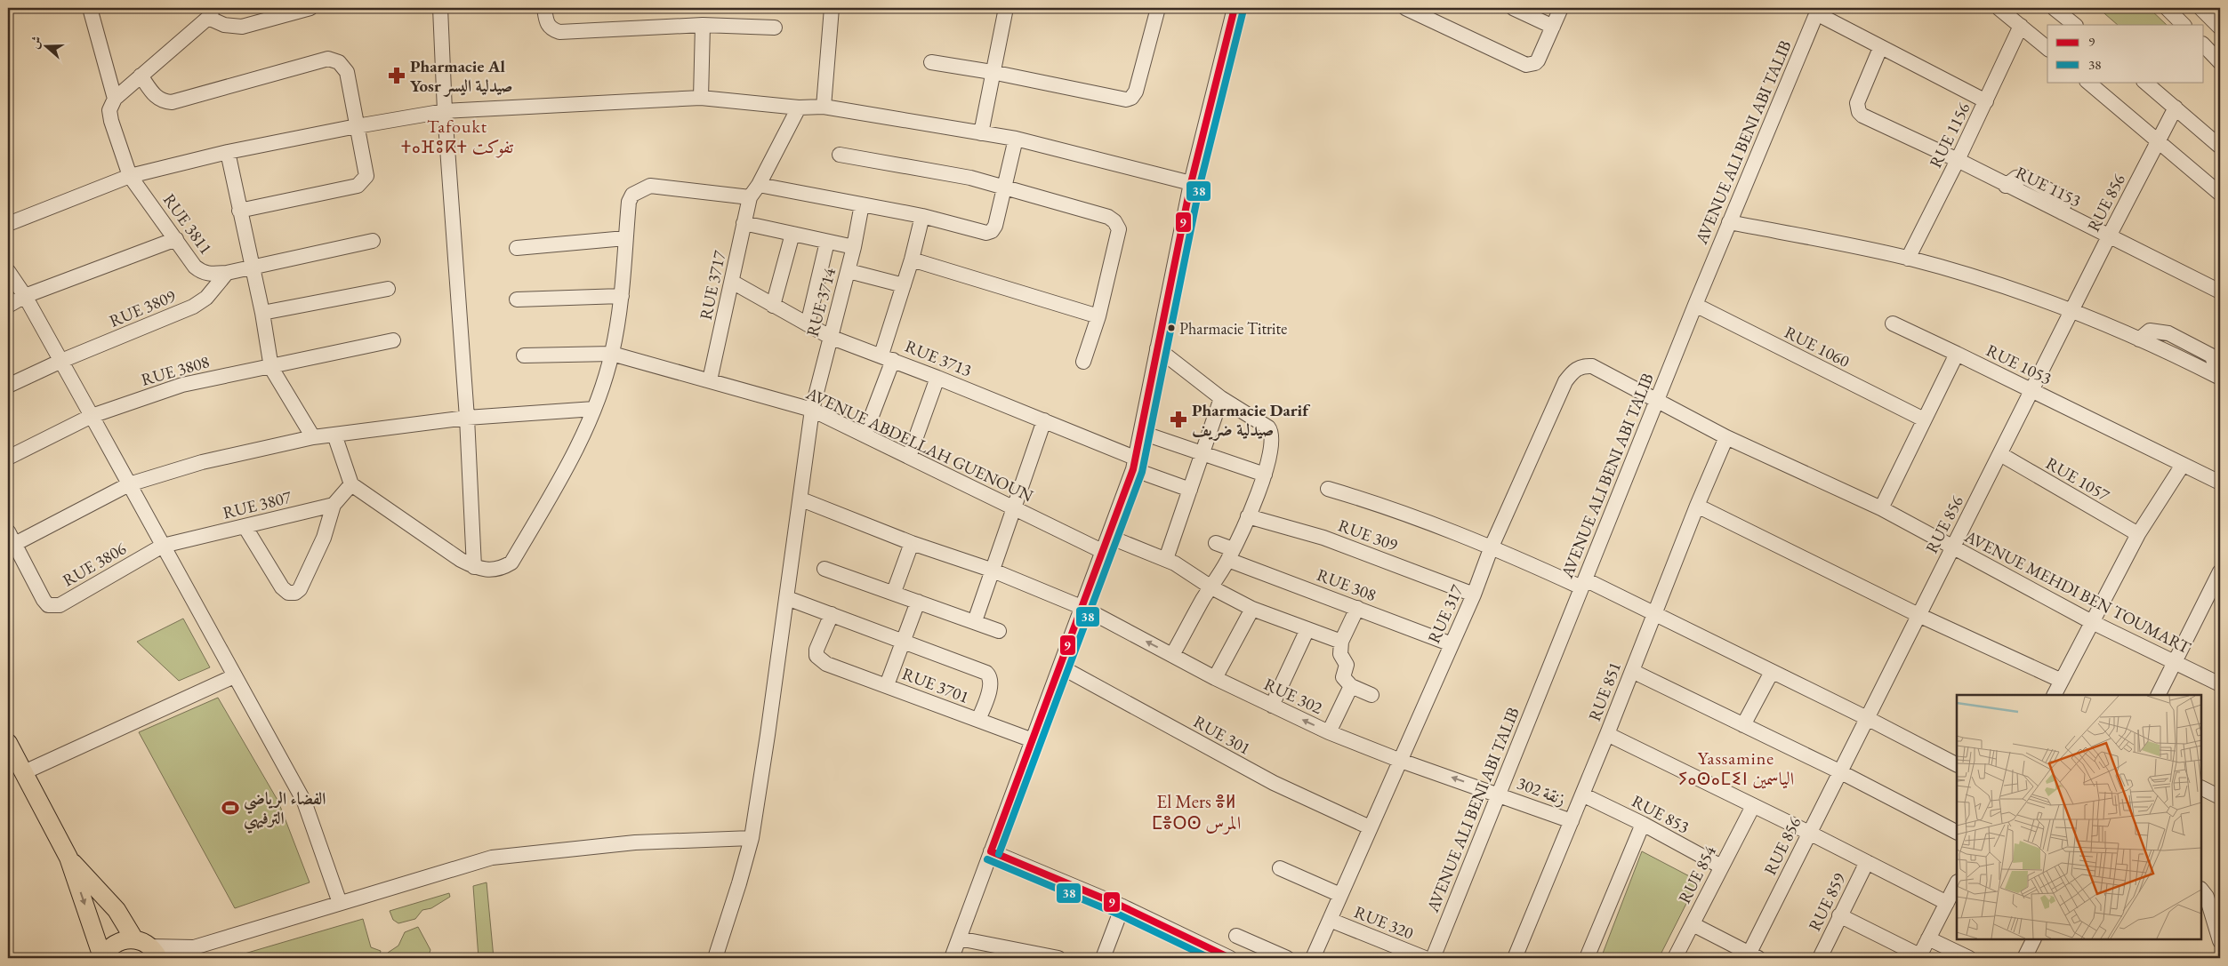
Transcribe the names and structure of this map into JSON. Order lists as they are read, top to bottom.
{
  "streets": {
    "street": [
      "RUE 1156",
      "AVENUE ALI BENI ABI TALIB",
      "RUE 1153",
      "RUE 856",
      "RUE 3811",
      "RUE 3717",
      "RUE 3714",
      "RUE 3809",
      "RUE 1060",
      "RUE 3713",
      "RUE 1053",
      "RUE 3808",
      "AVENUE ABDELLAH GUENOUN",
      "RUE 1057",
      "RUE 3807",
      "RUE 309",
      "RUE 3806",
      "RUE 308",
      "AVENUE MEHDI BEN TOUMART",
      "RUE 317",
      "RUE 3701",
      "RUE 851",
      "RUE 302",
      "RUE 301",
      "زنقة 302",
      "RUE 853",
      "RUE 854",
      "RUE 859",
      "RUE 320"
    ]
  },
  "crossings": [
    ["RUE 1156", "RUE 1153"],
    ["AVENUE ALI BENI ABI TALIB", "RUE 1060"],
    ["AVENUE ALI BENI ABI TALIB", "AVENUE MEHDI BEN TOUMART"],
    ["AVENUE ALI BENI ABI TALIB", "RUE 317"],
    ["AVENUE ALI BENI ABI TALIB", "RUE 302"],
    ["AVENUE ALI BENI ABI TALIB", "زنقة 302"],
    ["RUE 1153", "RUE 856"],
    ["RUE 856", "RUE 1053"],
    ["RUE 856", "RUE 1057"],
    ["RUE 856", "AVENUE MEHDI BEN TOUMART"],
    ["RUE 3811", "RUE 3809"],
    ["RUE 3717", "RUE 3713"],
    ["RUE 3717", "AVENUE ABDELLAH GUENOUN"],
    ["RUE 3714", "RUE 3713"],
    ["RUE 3714", "AVENUE ABDELLAH GUENOUN"],
    ["RUE 3714", "RUE 302"],
    ["RUE 3807", "RUE 3806"],
    ["RUE 309", "RUE 317"],
    ["RUE 308", "RUE 317"],
    ["AVENUE MEHDI BEN TOUMART", "RUE 317"],
    ["AVENUE MEHDI BEN TOUMART", "RUE 851"],
    ["RUE 317", "RUE 302"],
    ["RUE 317", "RUE 301"],
    ["RUE 317", "RUE 320"],
    ["RUE 851", "زنقة 302"],
    ["RUE 851", "RUE 853"],
    ["RUE 302", "زنقة 302"],
    ["RUE 853", "RUE 854"]
  ],
  "districts": ["Tafoukt ⵜⴰⴼⵓⴽⵜ تفوكت", "Yassamine ⵢⴰⵙⴰⵎⵉⵏ الياسمين", "El Mers ⴻⵍ ⵎⴻⵔⵙ المرس"],
  "places": {
    "pharmacy": ["Pharmacie Al Yosr صيدلية اليسر", "Pharmacie Darif صيدلية ضريف"],
    "other": ["Pharmacie Titrite"],
    "sports": ["الفضاء الرياضي الترفيهي"]
  },
  "lines": ["transit line 9", "transit line 38"],
  "legend": ["9", "38"],
  "north": "left"
}
